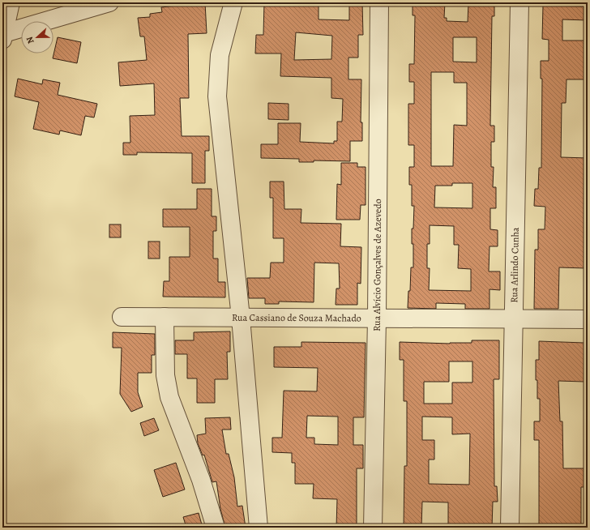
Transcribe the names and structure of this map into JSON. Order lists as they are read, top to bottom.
{
  "streets": {
    "street": ["Rua Alvício Gonçalves de Azevedo", "Rua Arlindo Cunha", "Rua Cassiano de Souza Machado"]
  },
  "crossings": [
    ["Rua Alvício Gonçalves de Azevedo", "Rua Cassiano de Souza Machado"],
    ["Rua Arlindo Cunha", "Rua Cassiano de Souza Machado"]
  ],
  "north": "left"
}
